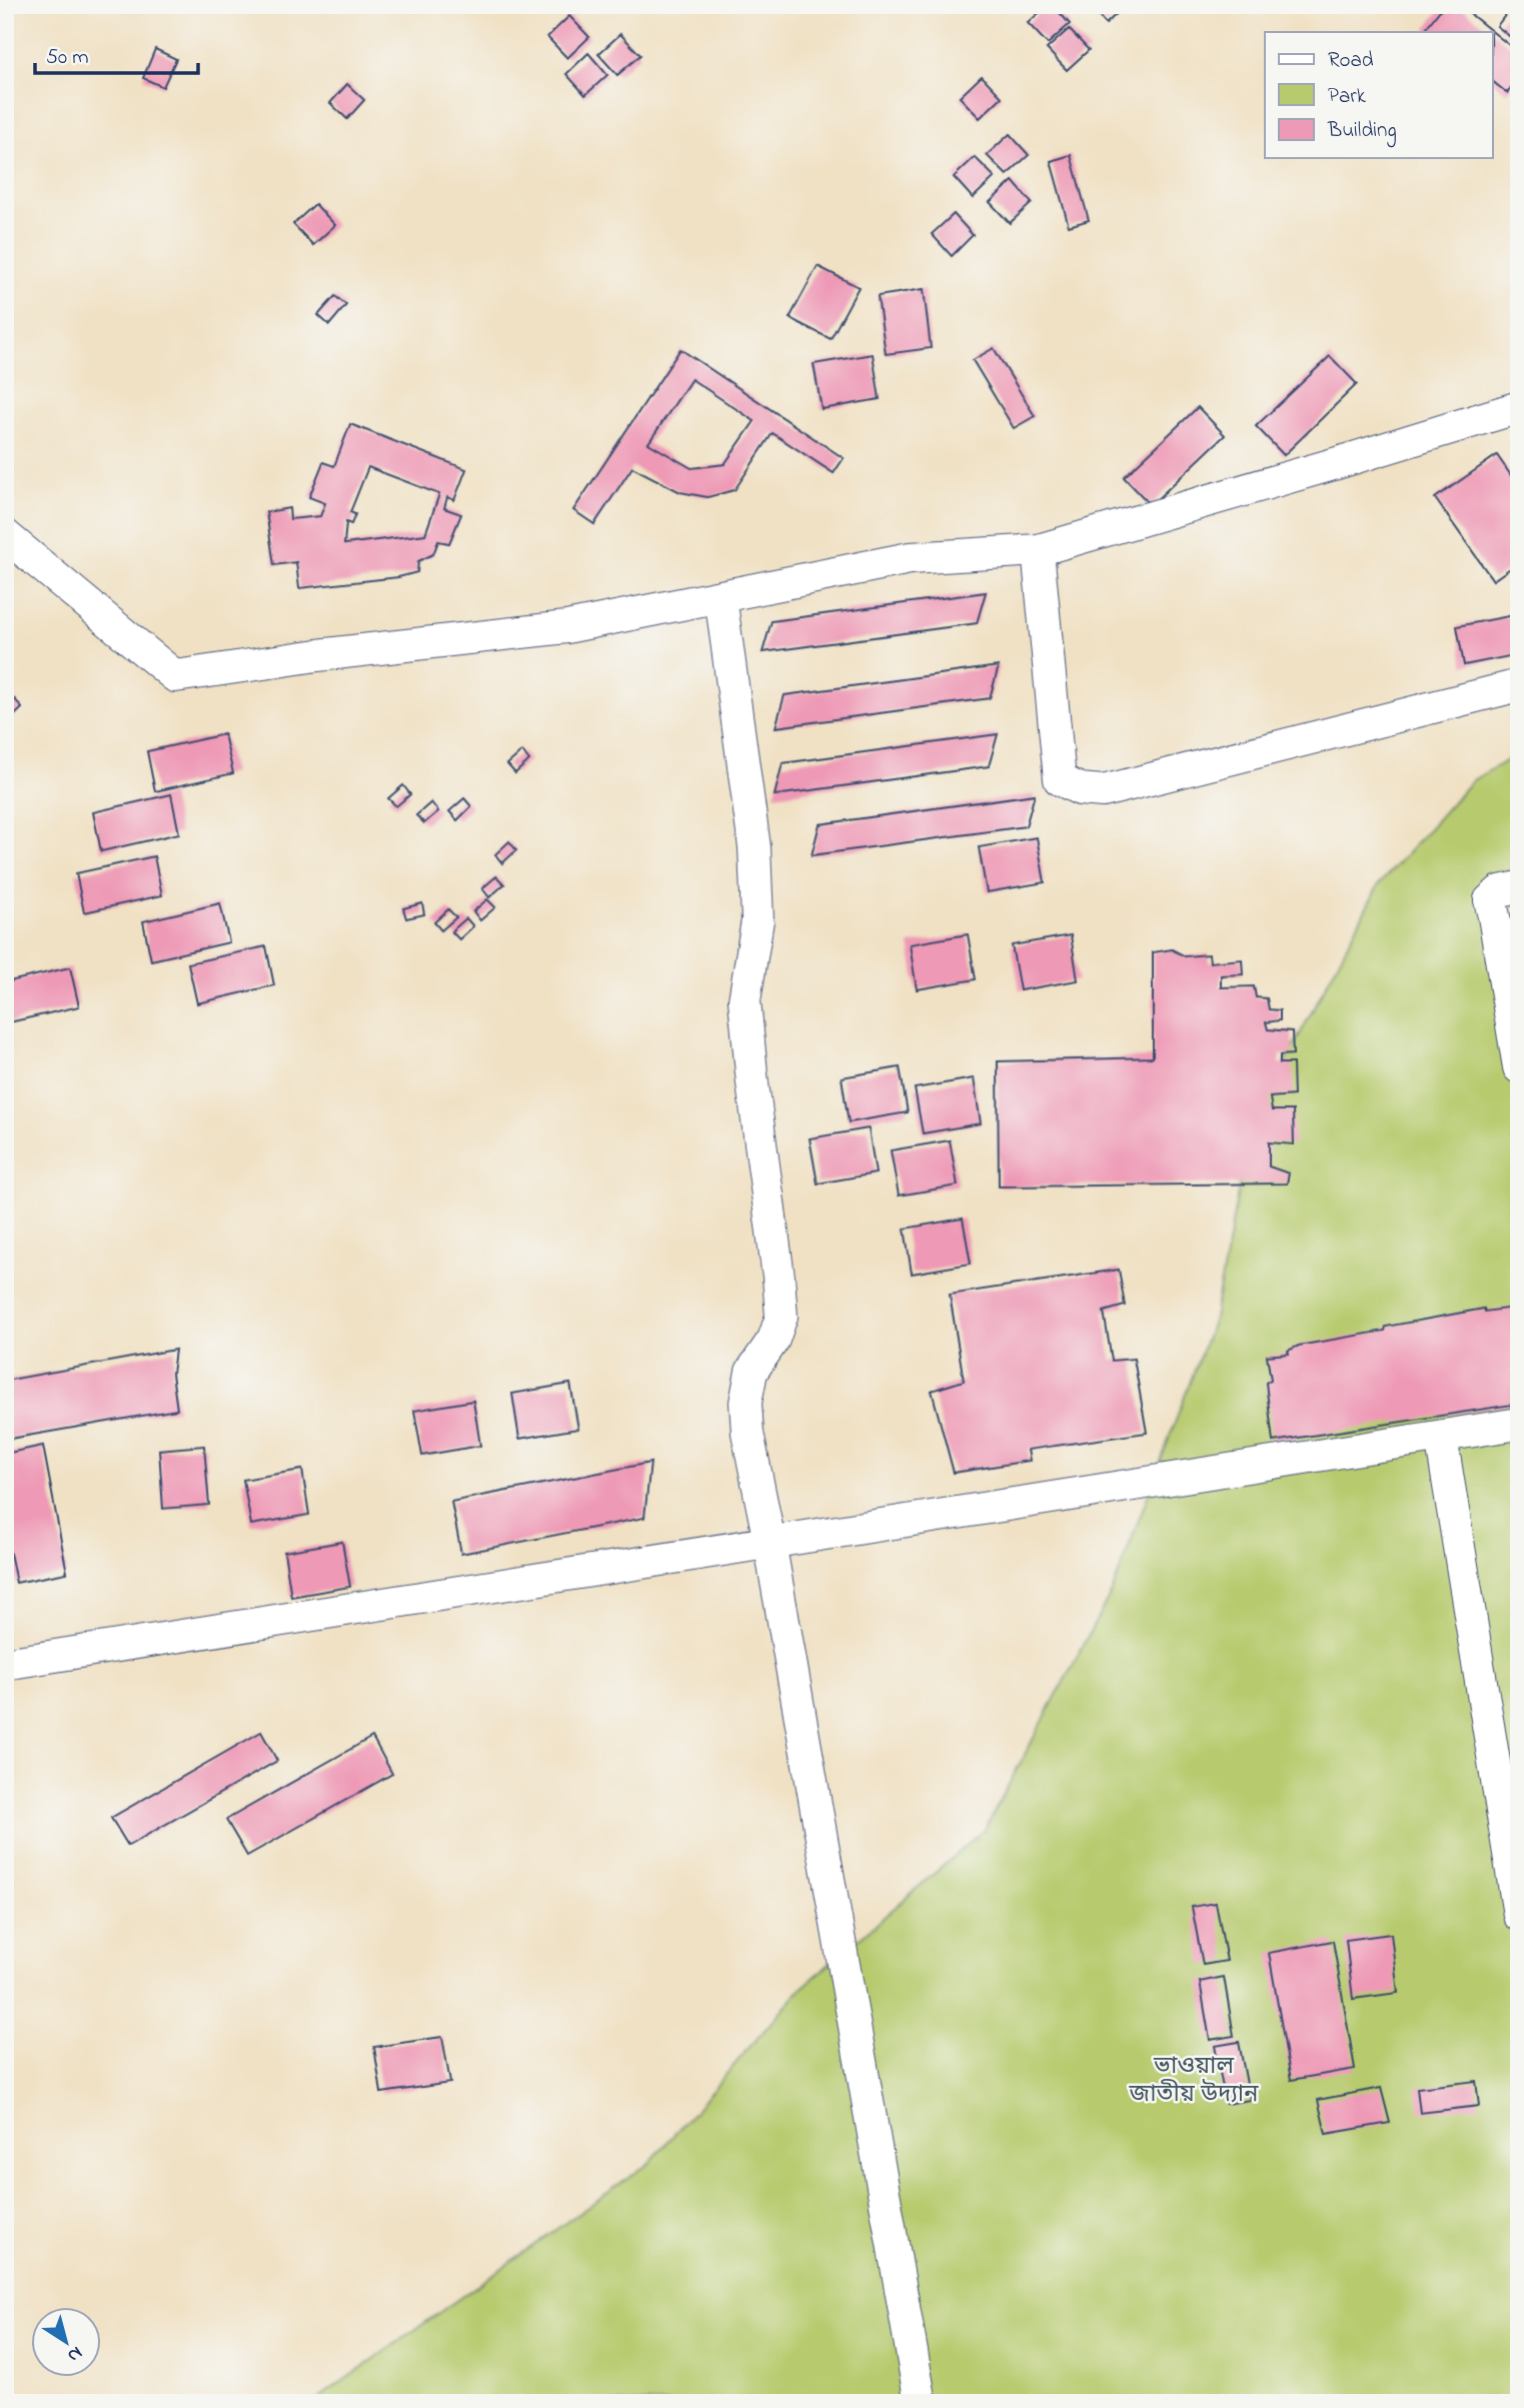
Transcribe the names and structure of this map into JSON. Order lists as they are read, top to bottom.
{
  "parks": ["ভাওয়াল জাতীয় উদ্যান"],
  "legend": ["Road", "Park", "Building"],
  "scale_bar": "50 m",
  "north": "bottom right"
}
